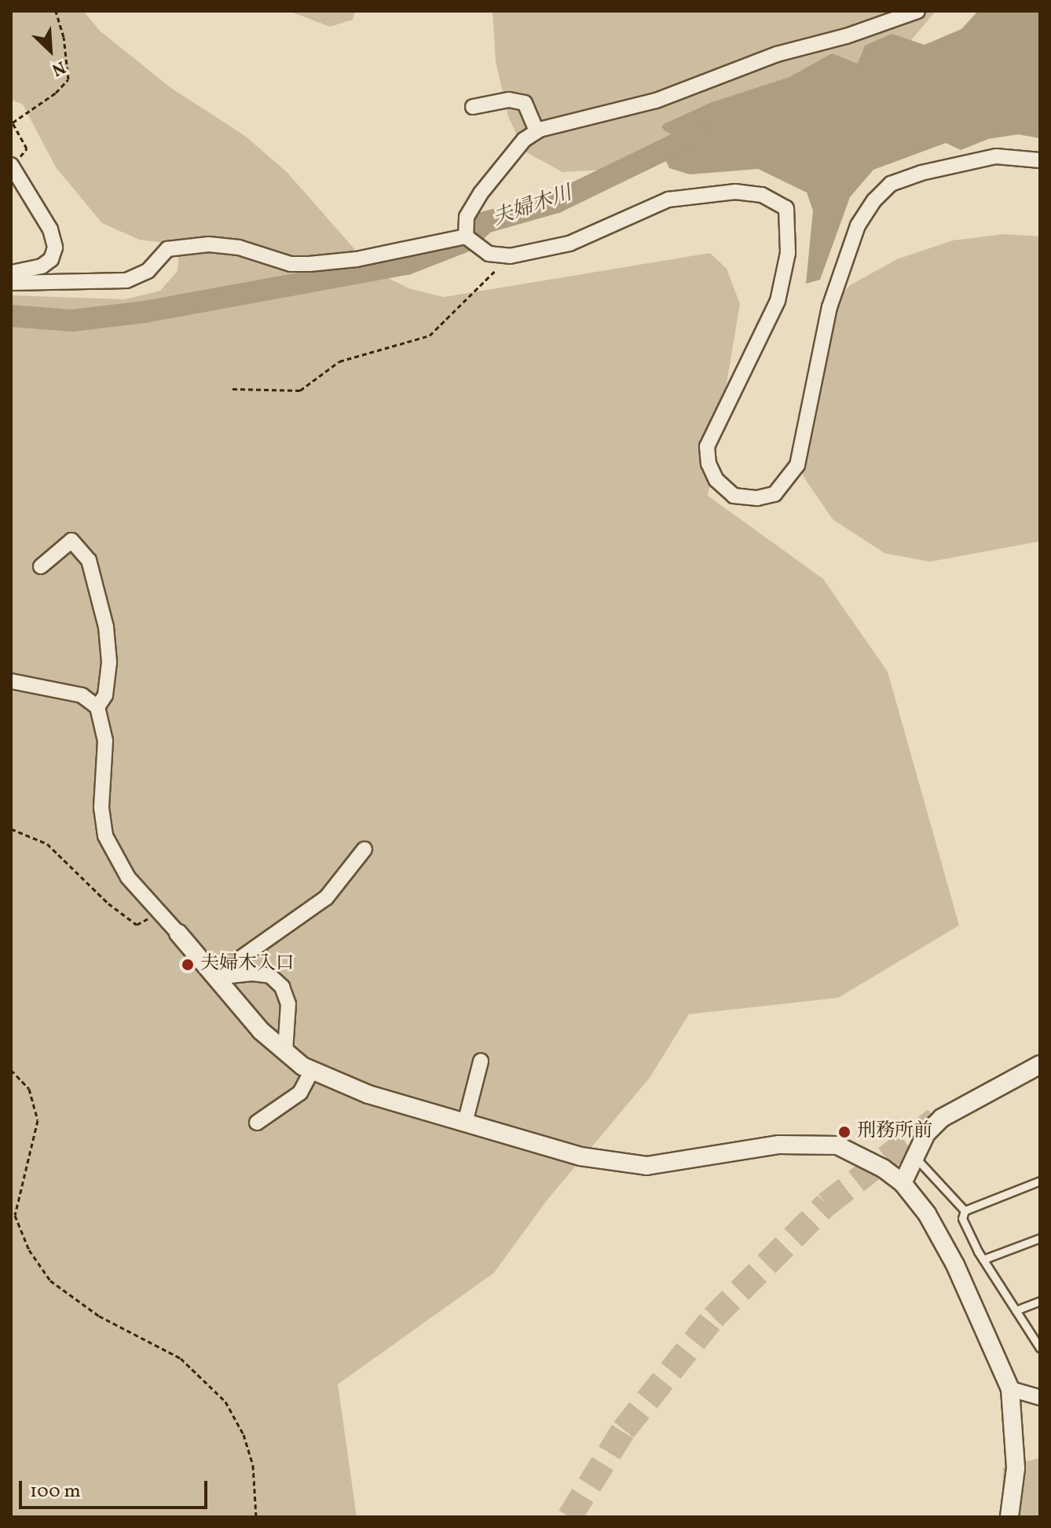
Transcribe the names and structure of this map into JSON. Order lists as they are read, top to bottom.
{
  "water": ["夫婦木川"],
  "places": ["夫婦木入口", "刑務所前"],
  "scale_bar": "100 m",
  "north": "bottom right"
}
